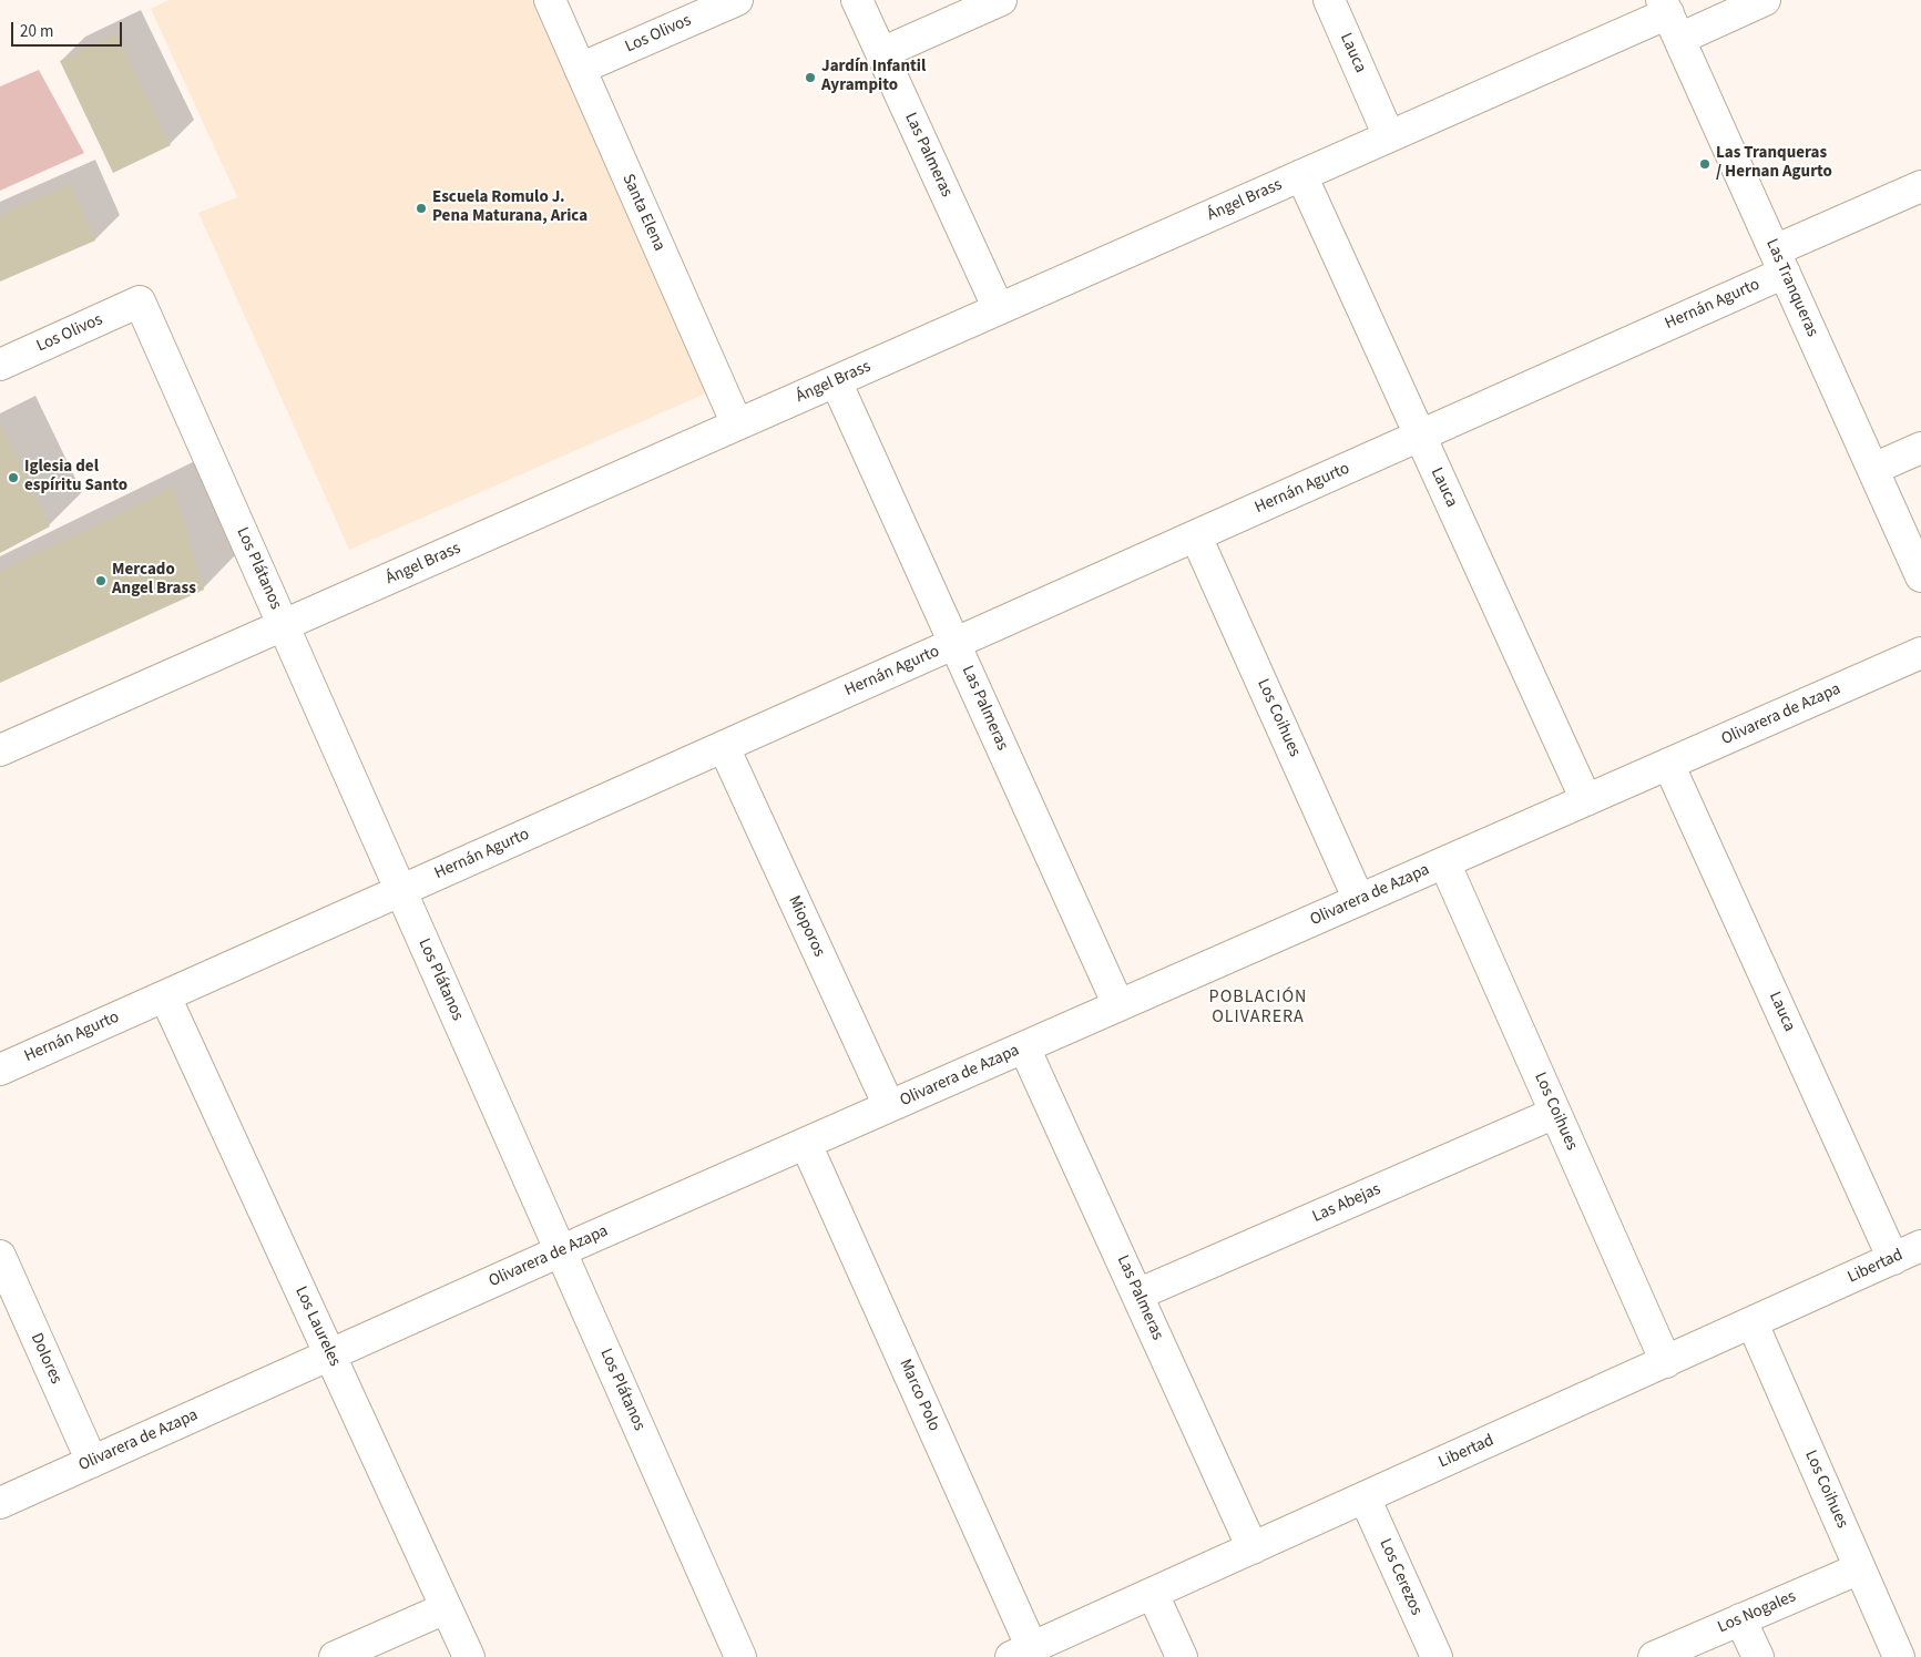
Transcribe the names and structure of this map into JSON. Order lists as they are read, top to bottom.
{
  "streets": {
    "street": [
      "Los Olivos",
      "Lauca",
      "Las Palmeras",
      "Ángel Brass",
      "Santa Elena",
      "Las Tranqueras",
      "Hernán Agurto",
      "Los Plátanos",
      "Olivarera de Azapa",
      "Los Coihues",
      "Mioporos",
      "Las Abejas",
      "Libertad",
      "Los Laureles",
      "Dolores",
      "Marco Polo",
      "Los Cerezos",
      "Los Nogales"
    ]
  },
  "crossings": [
    ["Los Olivos", "Santa Elena"],
    ["Los Olivos", "Los Plátanos"],
    ["Lauca", "Ángel Brass"],
    ["Lauca", "Hernán Agurto"],
    ["Lauca", "Olivarera de Azapa"],
    ["Lauca", "Libertad"],
    ["Las Palmeras", "Ángel Brass"],
    ["Las Palmeras", "Hernán Agurto"],
    ["Las Palmeras", "Olivarera de Azapa"],
    ["Las Palmeras", "Las Abejas"],
    ["Las Palmeras", "Libertad"],
    ["Ángel Brass", "Santa Elena"],
    ["Ángel Brass", "Las Tranqueras"],
    ["Ángel Brass", "Los Plátanos"],
    ["Las Tranqueras", "Hernán Agurto"],
    ["Hernán Agurto", "Los Plátanos"],
    ["Hernán Agurto", "Los Coihues"],
    ["Hernán Agurto", "Mioporos"],
    ["Hernán Agurto", "Los Laureles"],
    ["Los Plátanos", "Olivarera de Azapa"],
    ["Olivarera de Azapa", "Los Coihues"],
    ["Olivarera de Azapa", "Mioporos"],
    ["Olivarera de Azapa", "Los Laureles"],
    ["Olivarera de Azapa", "Dolores"],
    ["Olivarera de Azapa", "Marco Polo"],
    ["Los Coihues", "Las Abejas"],
    ["Los Coihues", "Libertad"],
    ["Los Coihues", "Los Nogales"],
    ["Libertad", "Marco Polo"],
    ["Libertad", "Los Cerezos"]
  ],
  "districts": ["POBLACIÓN OLIVARERA"],
  "places": [
    "Jardín Infantil Ayrampito",
    "Las Tranqueras / Hernan Agurto",
    "Escuela Romulo J. Pena Maturana, Arica",
    "Iglesia del espíritu Santo",
    "Mercado Angel Brass"
  ],
  "scale_bar": "20 m"
}
